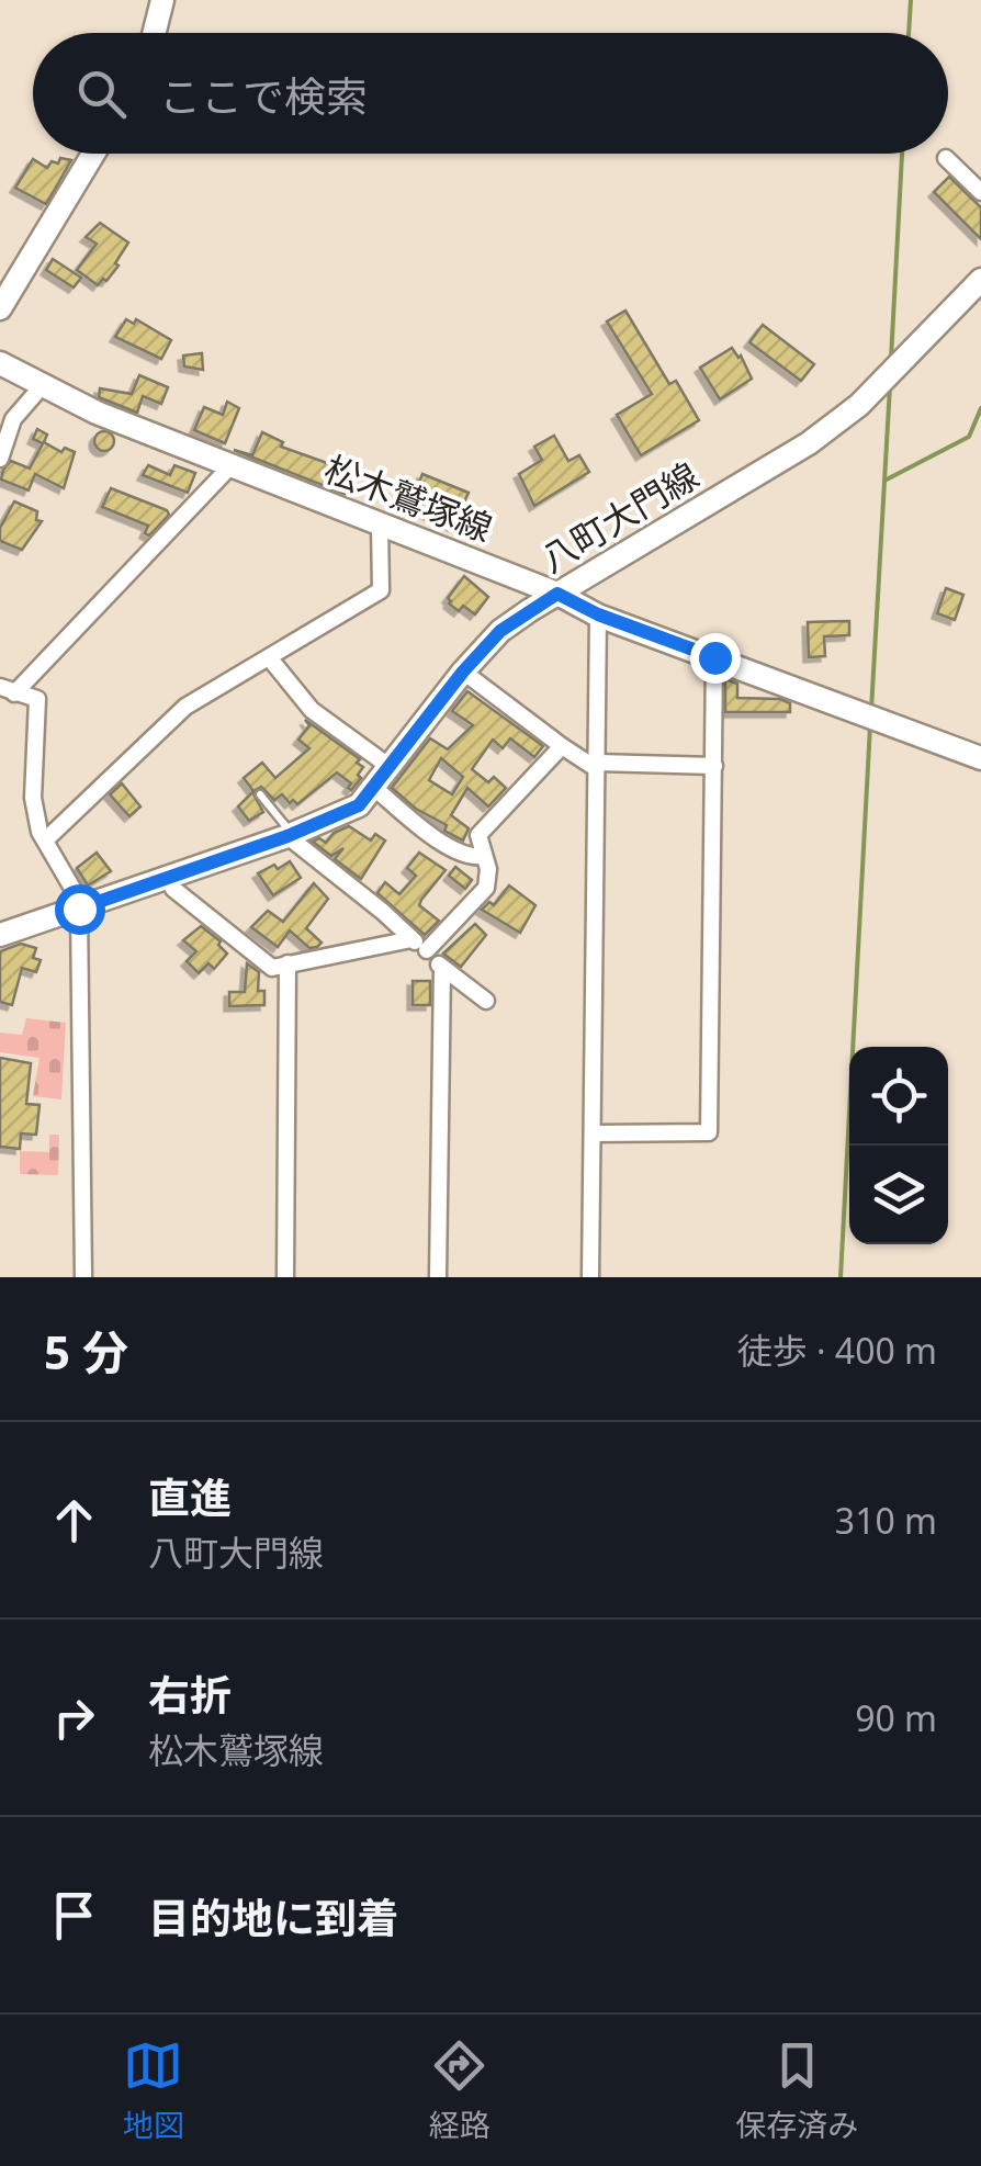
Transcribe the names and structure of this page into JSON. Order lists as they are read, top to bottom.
{
  "streets": {
    "main road": ["松木鷲塚線", "八町大門線"]
  },
  "crossings": [
    ["松木鷲塚線", "八町大門線"]
  ],
  "page": {
    "search": "ここで検索",
    "heading": ["5 分", "徒歩 · 400 m"],
    "list": [
      ["直進", "八町大門線", "310 m"],
      ["右折", "松木鷲塚線", "90 m"],
      "目的地に到着"
    ],
    "nav": ["地図", "経路", "保存済み"]
  }
}
